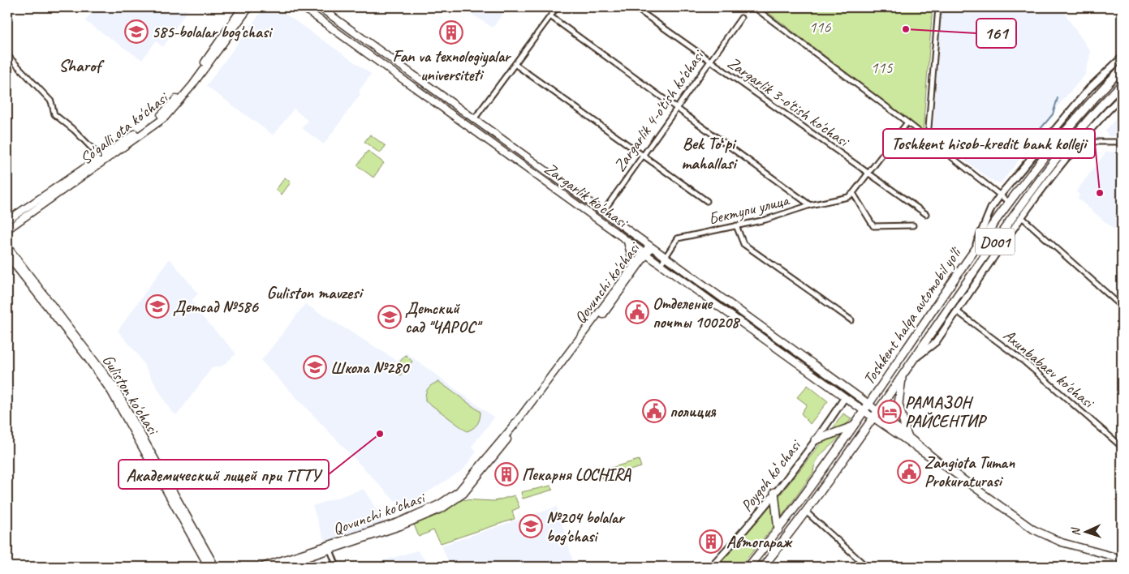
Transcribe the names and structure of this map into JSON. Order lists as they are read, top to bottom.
{
  "streets": {
    "highway": ["D001", "Toshkent halqa avtomobil yo'li"],
    "main road": [
      "Zargarlik 4-o'tish ko'chasi",
      "So'galli ota ko'chasi",
      "Zargarlik ko'chasi",
      "Qovunchi ko'chasi",
      "Guliston ko'chasi"
    ],
    "street": [
      "Zargarlik 3-o'tish ko'chasi",
      "Бектупи улица",
      "Axunbabaev ko'chasi",
      "Poygoh koʻchasi"
    ]
  },
  "crossings": [
    ["Zargarlik 3-o'tish ko'chasi", "Zargarlik 4-o'tish ko'chasi"],
    ["Zargarlik 4-o'tish ko'chasi", "Zargarlik ko'chasi"],
    ["Zargarlik ko'chasi", "Бектупи улица"],
    ["Zargarlik ko'chasi", "Qovunchi ko'chasi"],
    ["Zargarlik ko'chasi", "Toshkent halqa avtomobil yo'li"],
    ["Zargarlik ko'chasi", "Poygoh koʻchasi"]
  ],
  "districts": ["Sharof", "Bek Toʻpi mahallasi", "Guliston mavzesi"],
  "parks": ["116", "115"],
  "places": {
    "other": ["161", "Toshkent hisob-kredit bank kolleji", "Академический лицей при ТГТУ"],
    "school or university": [
      "585-bolalar bog'chasi",
      "Детсад №586",
      "Детский сад \"ЧАРОС\"",
      "Школа №280",
      "№204 bolalar bog'chasi"
    ],
    "building": ["Fan va texnologiyalar universiteti", "Пекарня LOCHIRA", "Автогараж"],
    "public building": ["Отделение почты 100208", "полиция", "Zangiota Tuman Prokuraturasi"],
    "hotel": ["РАМАЗОН РАЙСЕНТИР"]
  },
  "north": "left"
}
